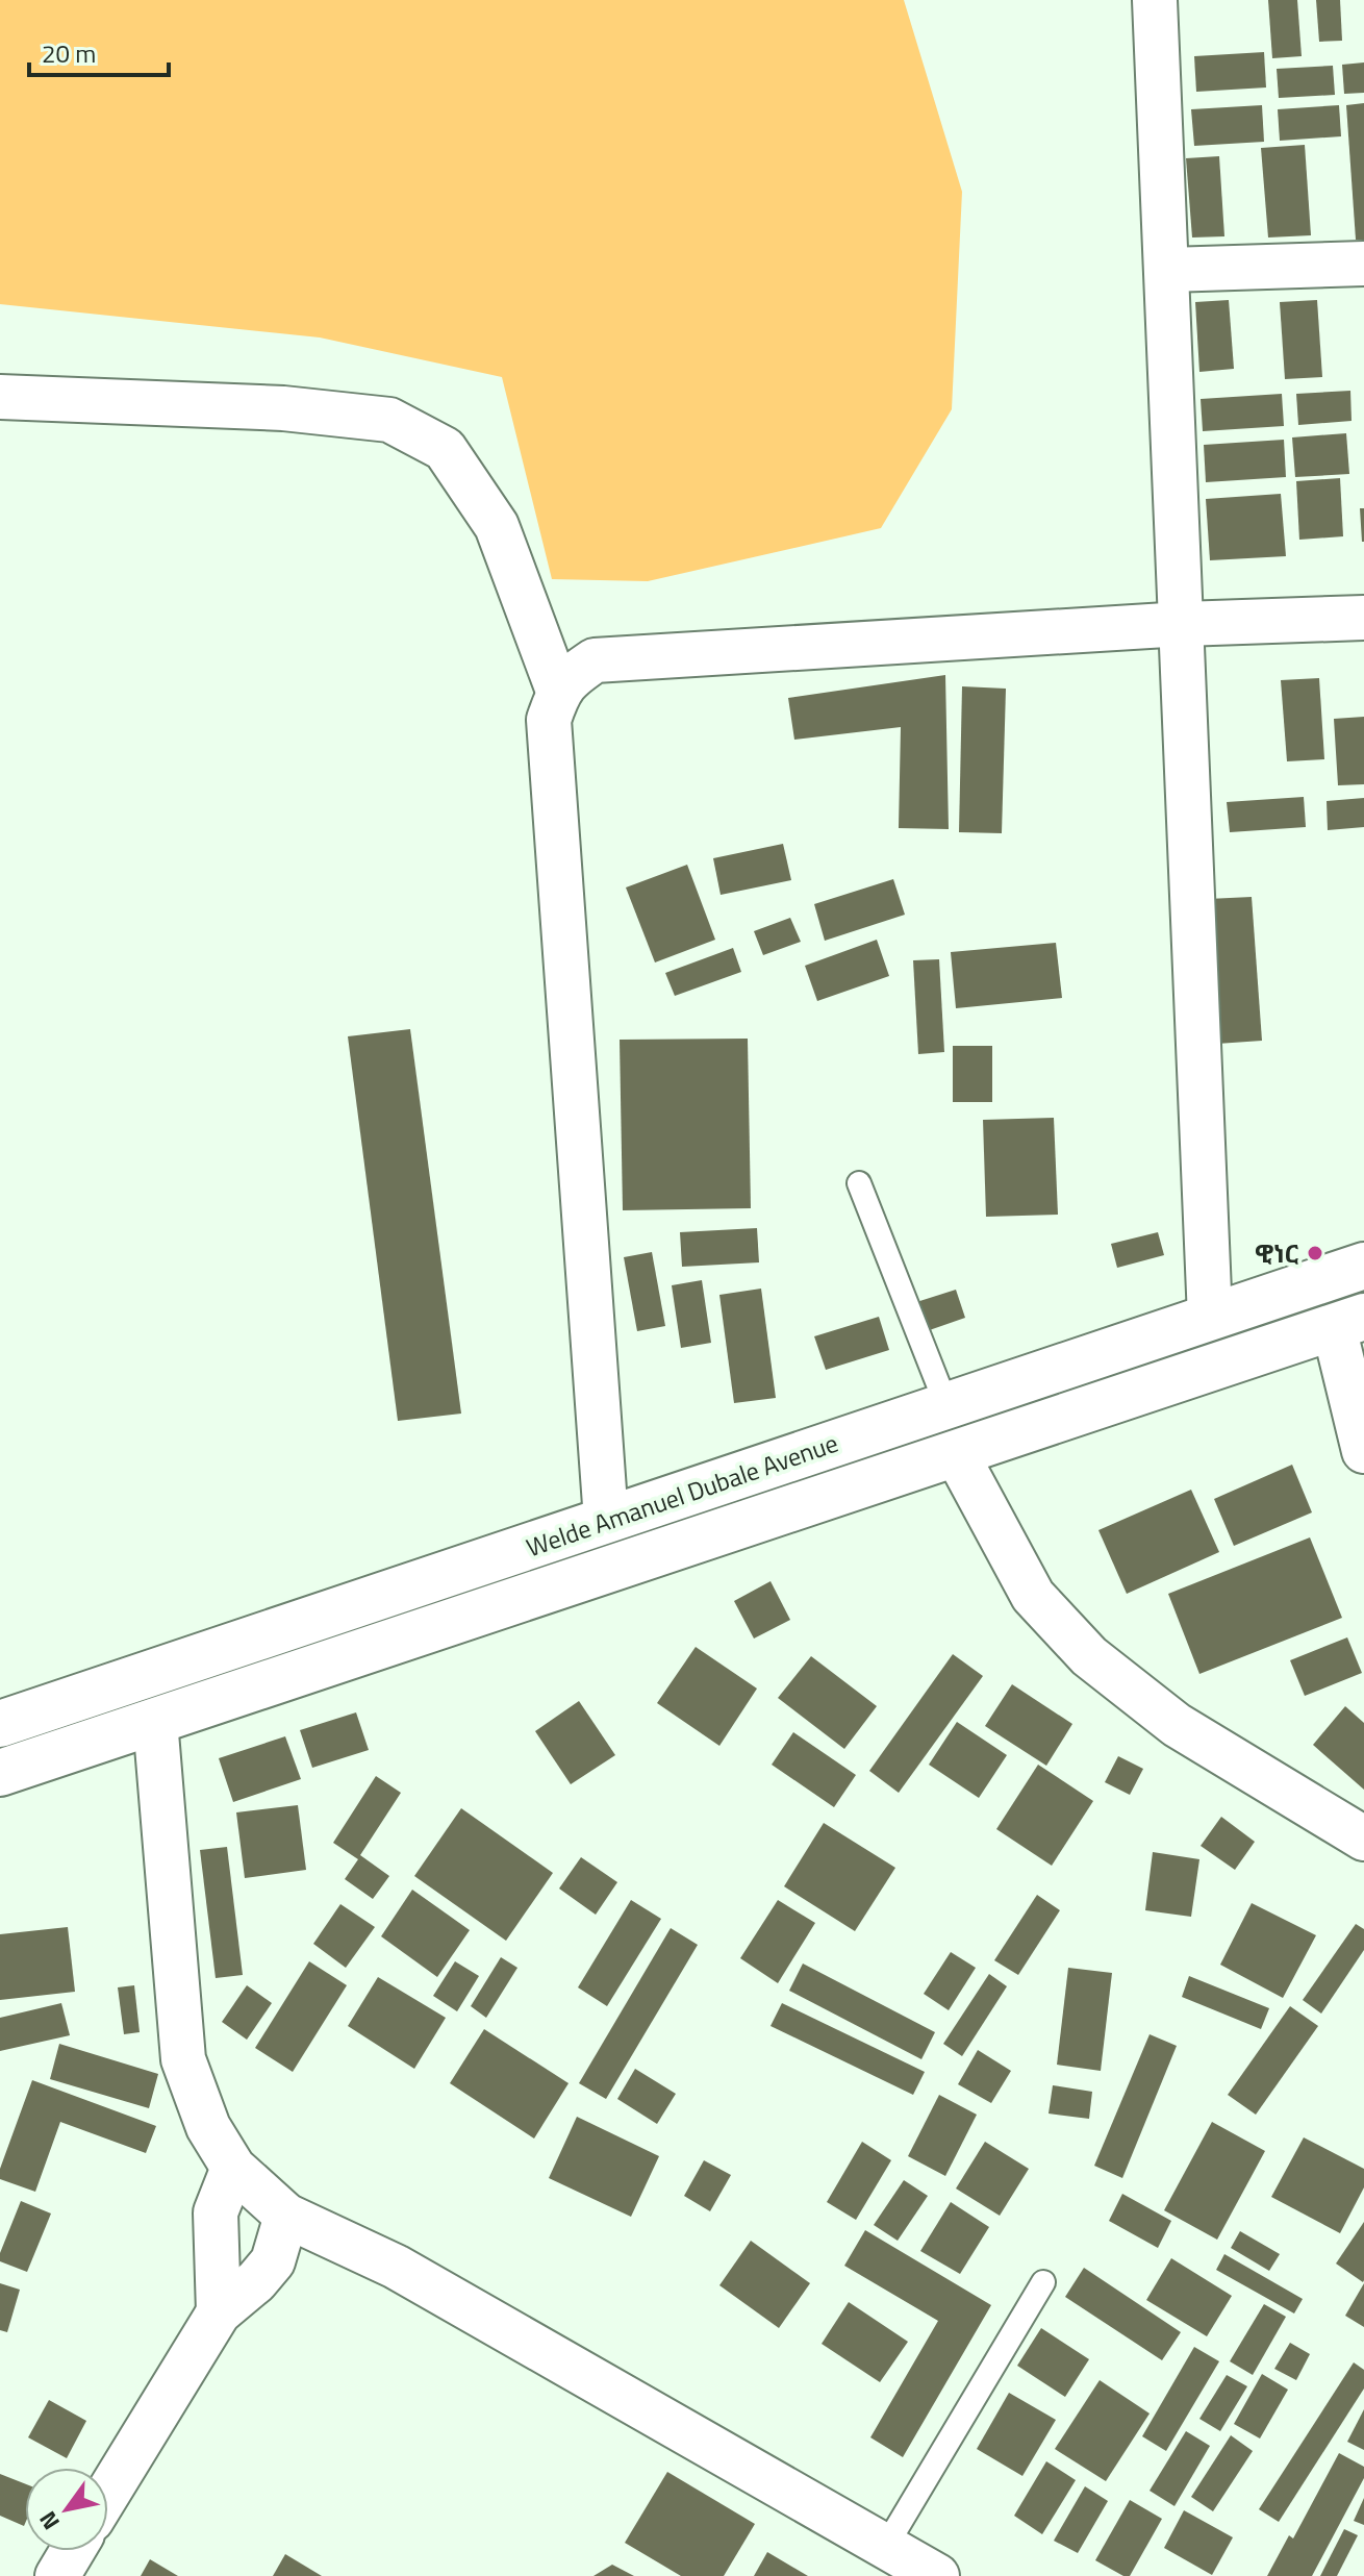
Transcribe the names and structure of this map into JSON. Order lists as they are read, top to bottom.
{
  "streets": {
    "main road": ["Welde Amanuel Dubale Avenue"]
  },
  "places": ["ዊነር"],
  "scale_bar": "20 m",
  "north": "bottom left"
}
